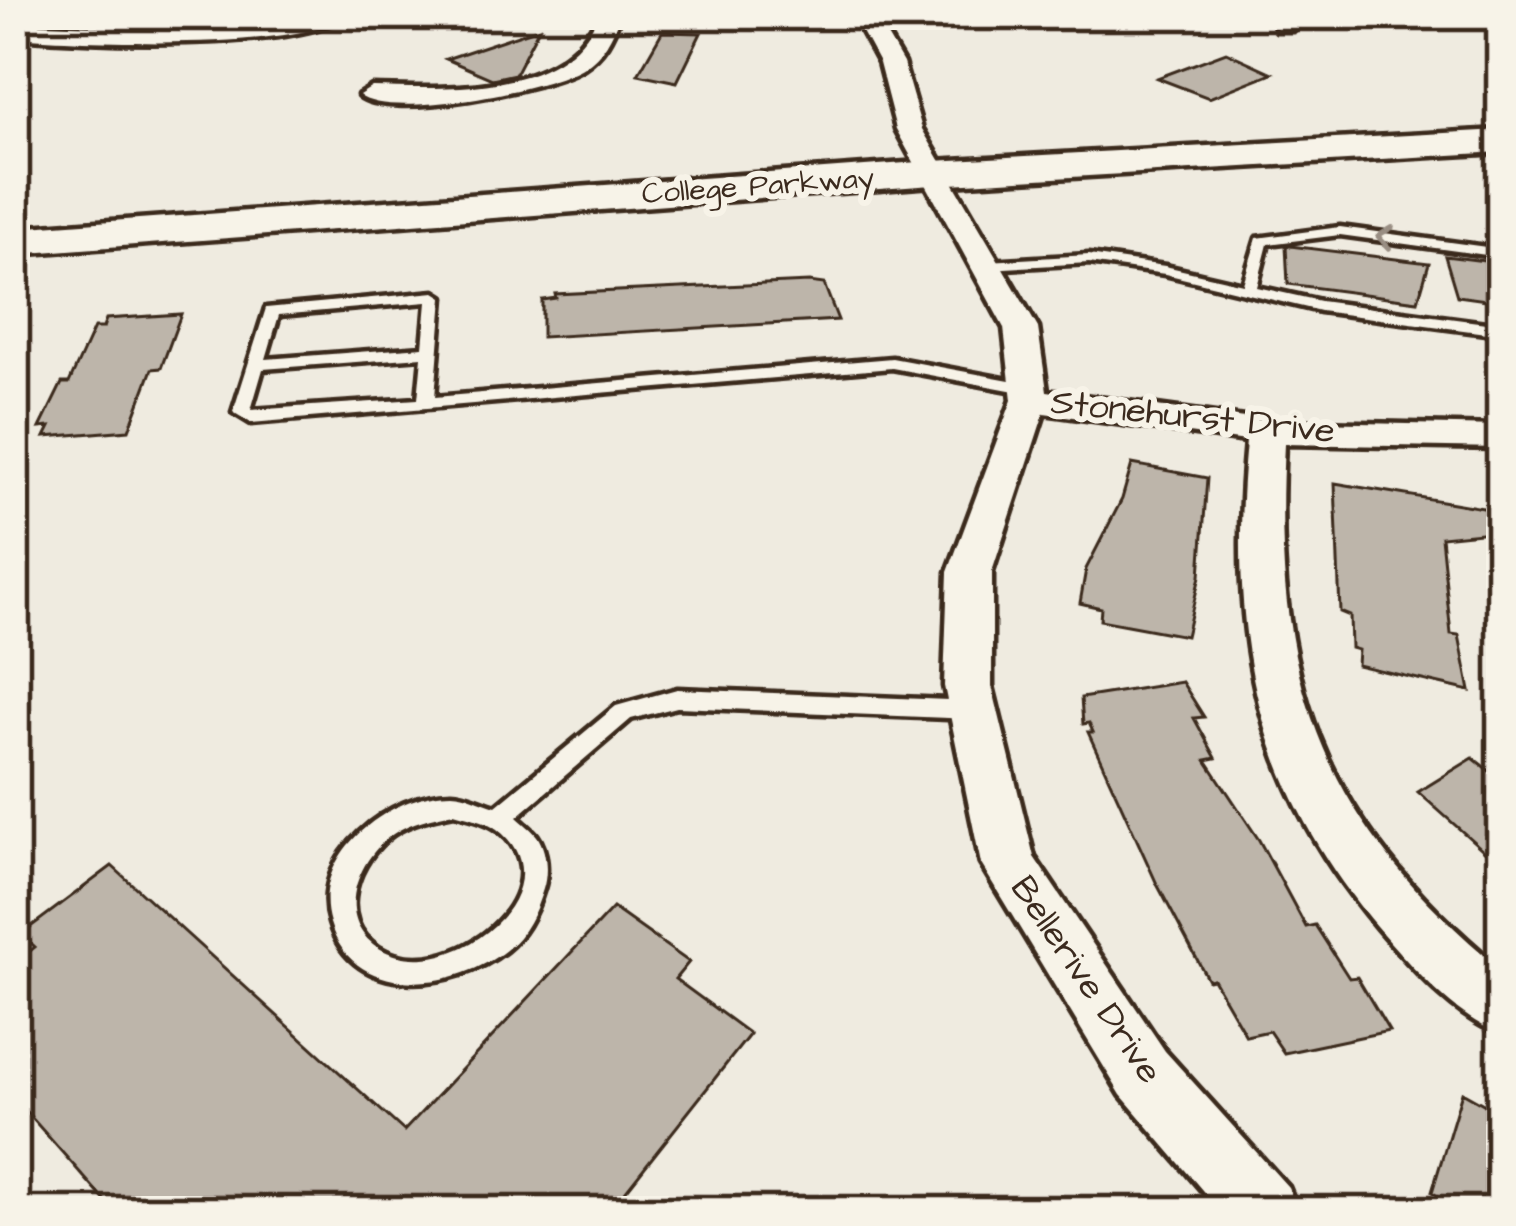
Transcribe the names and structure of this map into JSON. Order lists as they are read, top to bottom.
{
  "streets": {
    "main road": ["College Parkway"],
    "street": ["Stonehurst Drive", "Bellerive Drive"]
  },
  "crossings": [
    ["College Parkway", "Bellerive Drive"],
    ["Stonehurst Drive", "Bellerive Drive"]
  ]
}
